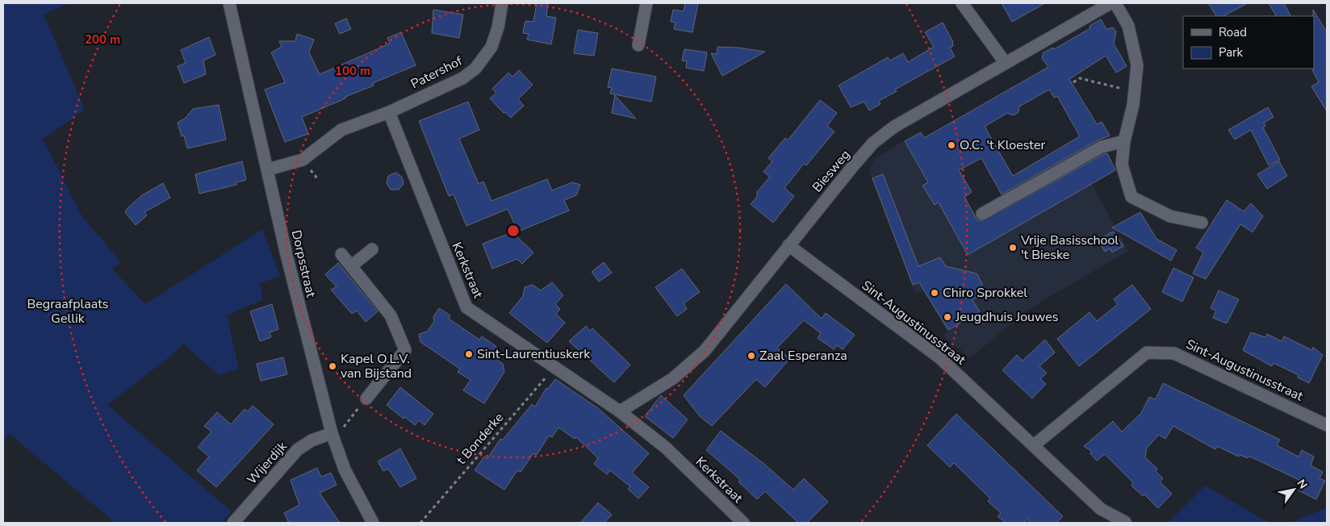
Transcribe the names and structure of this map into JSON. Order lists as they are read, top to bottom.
{
  "streets": {
    "street": [
      "Patershof",
      "Biesweg",
      "Dorpsstraat",
      "Kerkstraat",
      "Sint-Augustinusstraat",
      "Wijerdijk"
    ],
    "path": ["t Bonderke"]
  },
  "crossings": [
    ["Patershof", "Kerkstraat"],
    ["Biesweg", "Kerkstraat"],
    ["Biesweg", "Sint-Augustinusstraat"],
    ["Dorpsstraat", "Wijerdijk"],
    ["Kerkstraat", "t Bonderke"]
  ],
  "parks": ["Begraafplaats Gellik"],
  "places": [
    "O.C. 't Kloester",
    "Vrije Basisschool 't Bieske",
    "Chiro Sprokkel",
    "Jeugdhuis Jouwes",
    "Sint-Laurentiuskerk",
    "Zaal Esperanza",
    "Kapel O.L.V. van Bijstand"
  ],
  "legend": ["Road", "Park"],
  "north": "top right",
  "rings": ["200 m", "100 m"]
}
